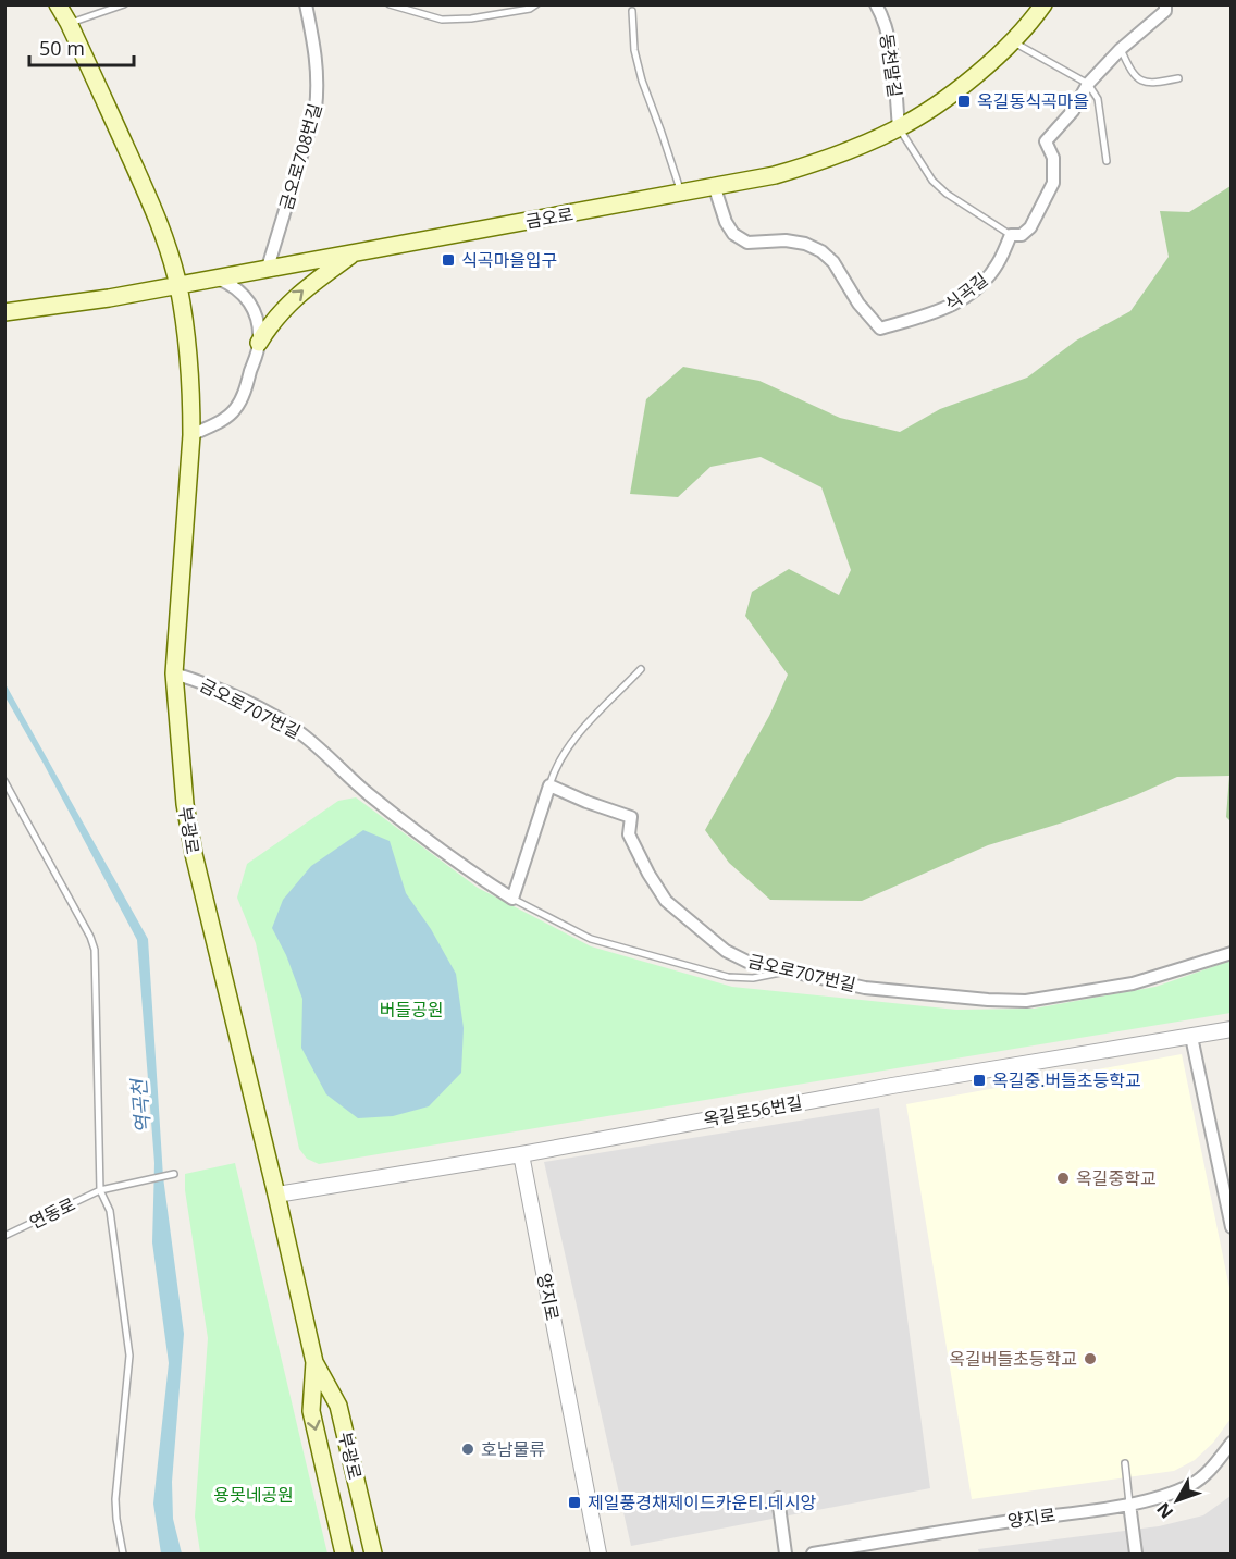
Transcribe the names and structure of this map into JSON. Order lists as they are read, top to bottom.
{
  "streets": {
    "main road": ["금오로", "부광로"],
    "street": [
      "동천말길",
      "금오로708번길",
      "식곡길",
      "금오로707번길",
      "옥길로56번길",
      "양지로"
    ],
    "lane": ["연동로"]
  },
  "crossings": [
    ["동천말길", "금오로"],
    ["금오로708번길", "금오로"],
    ["금오로", "식곡길"],
    ["금오로", "부광로"],
    ["금오로707번길", "부광로"],
    ["부광로", "옥길로56번길"],
    ["옥길로56번길", "양지로"]
  ],
  "water": ["역곡천"],
  "parks": ["버들공원", "용못네공원"],
  "places": {
    "transit": [
      "옥길동식곡마을",
      "식곡마을입구",
      "옥길중.버들초등학교",
      "제일풍경채제이드카운티.데시앙"
    ],
    "other": ["옥길중학교", "옥길버들초등학교", "호남물류"]
  },
  "scale_bar": "50 m",
  "north": "bottom left"
}
